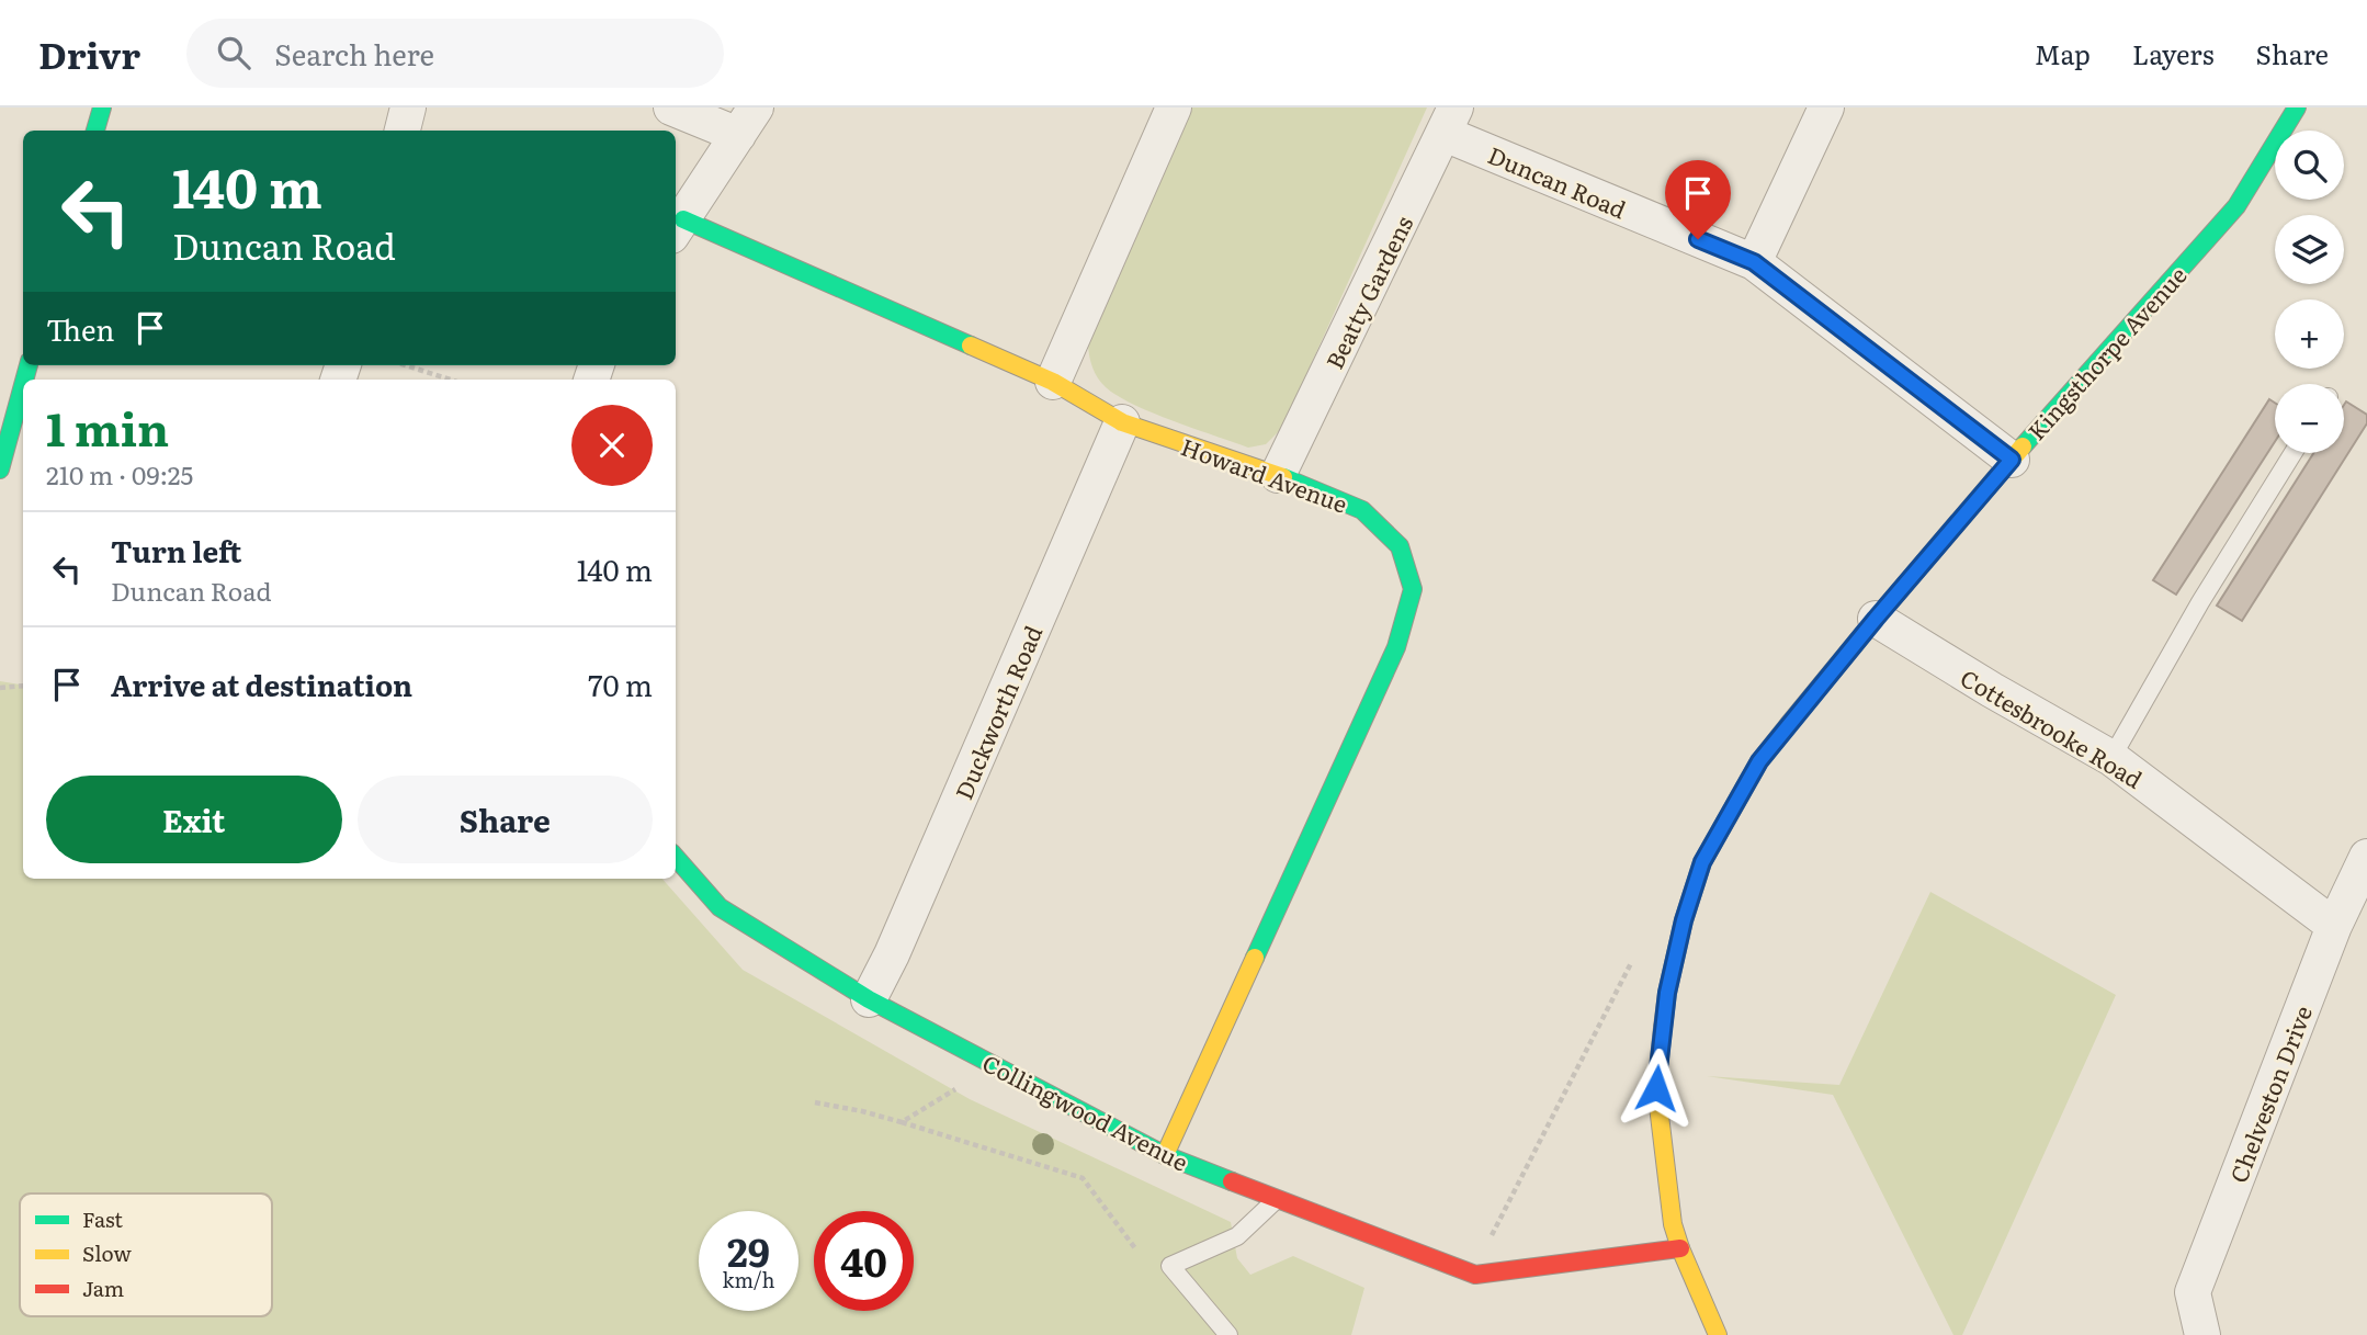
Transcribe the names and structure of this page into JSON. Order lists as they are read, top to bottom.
{
  "streets": {
    "main road": ["Kingsthorpe Avenue", "Howard Avenue", "Collingwood Avenue"],
    "street": [
      "Duncan Road",
      "Beatty Gardens",
      "Duckworth Road",
      "Cottesbrooke Road",
      "Chelveston Drive"
    ]
  },
  "crossings": [
    ["Duncan Road", "Beatty Gardens"],
    ["Duncan Road", "Kingsthorpe Avenue"],
    ["Beatty Gardens", "Howard Avenue"],
    ["Kingsthorpe Avenue", "Cottesbrooke Road"],
    ["Kingsthorpe Avenue", "Collingwood Avenue"],
    ["Howard Avenue", "Duckworth Road"],
    ["Howard Avenue", "Collingwood Avenue"],
    ["Duckworth Road", "Collingwood Avenue"],
    ["Cottesbrooke Road", "Chelveston Drive"]
  ],
  "legend": ["Fast", "Slow", "Jam"],
  "page": {
    "header": "Drivr",
    "search": "Search here",
    "nav": ["Map", "Layers", "Share"],
    "map_buttons": ["+", "−"],
    "turn": ["140 m", "Duncan Road"],
    "then": "Then",
    "heading": ["1 min", "210 m · 09:25"],
    "list": [
      {
        "name": "Turn left",
        "note": "Duncan Road",
        "value": "140 m"
      },
      {
        "name": "Arrive at destination",
        "value": "70 m"
      }
    ],
    "buttons": ["Exit", "Share"],
    "speed": "29 km/h",
    "limit": "40"
  }
}
